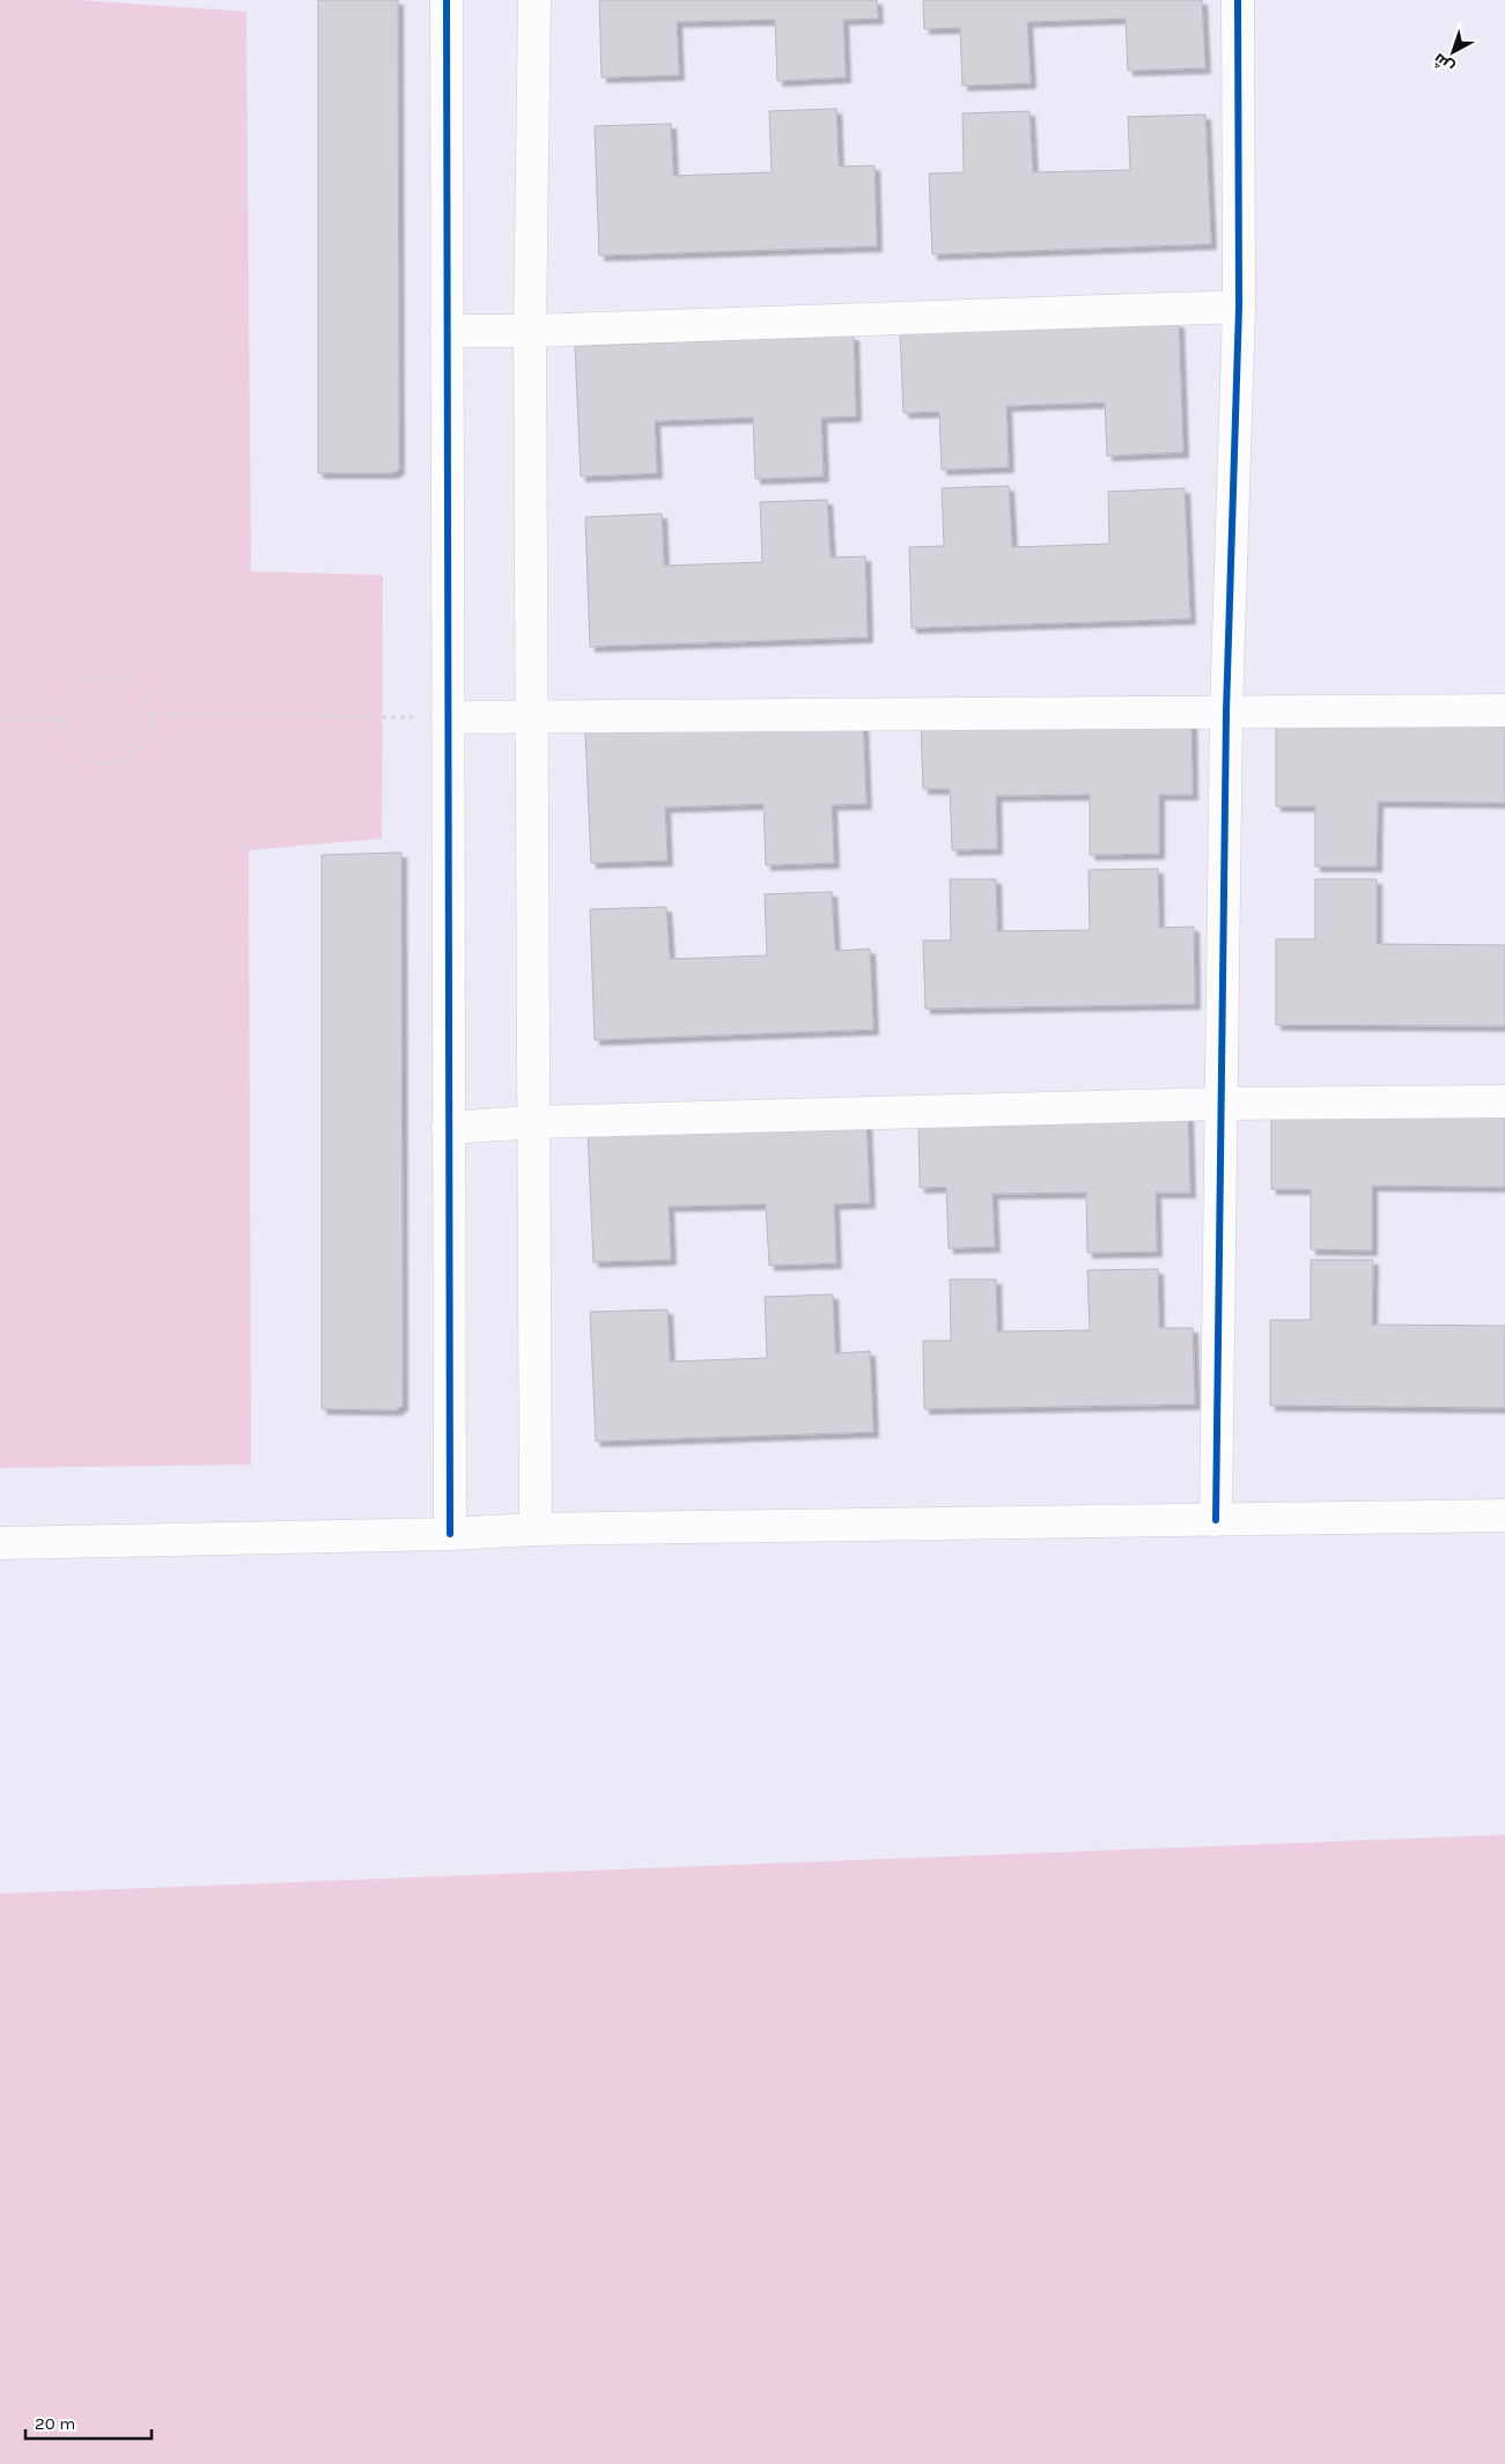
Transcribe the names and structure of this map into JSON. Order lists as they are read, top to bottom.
{
  "scale_bar": "20 m",
  "north": "bottom left"
}
